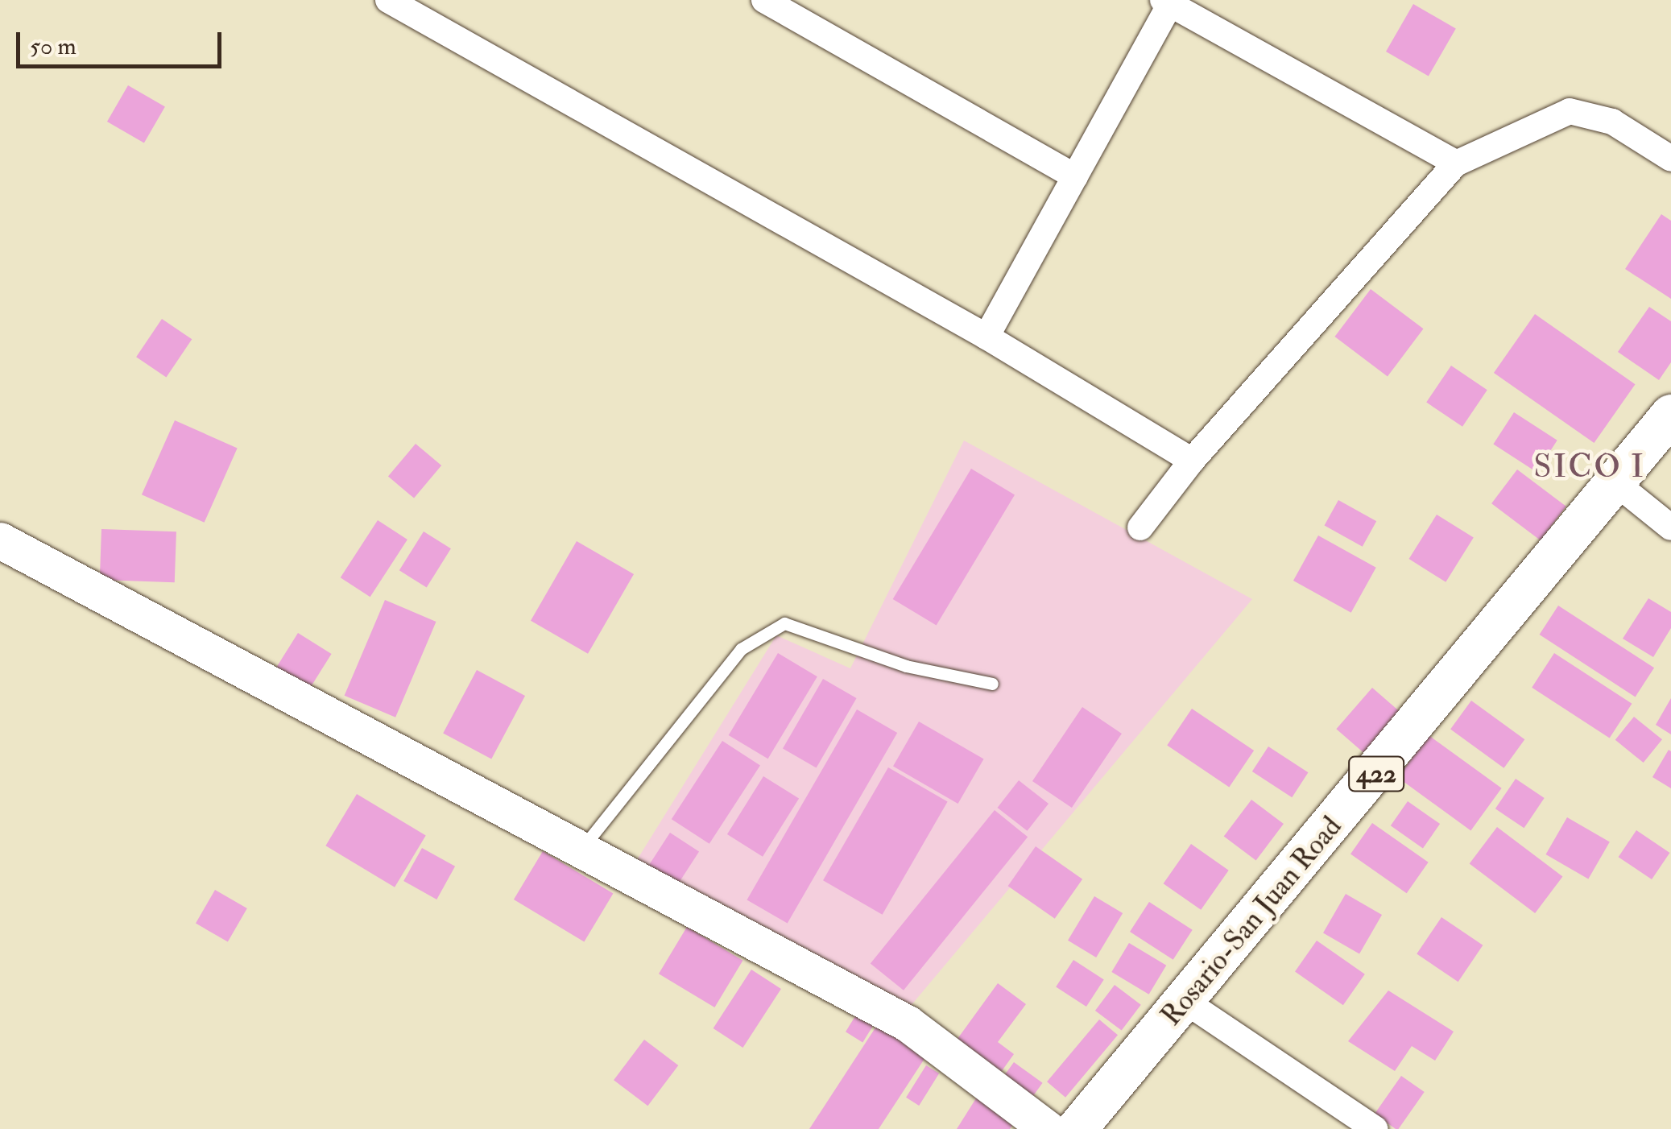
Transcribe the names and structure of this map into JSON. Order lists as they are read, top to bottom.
{
  "streets": {
    "main road": ["422", "Rosario-San Juan Road"]
  },
  "districts": ["SICO I"],
  "scale_bar": "50 m"
}
